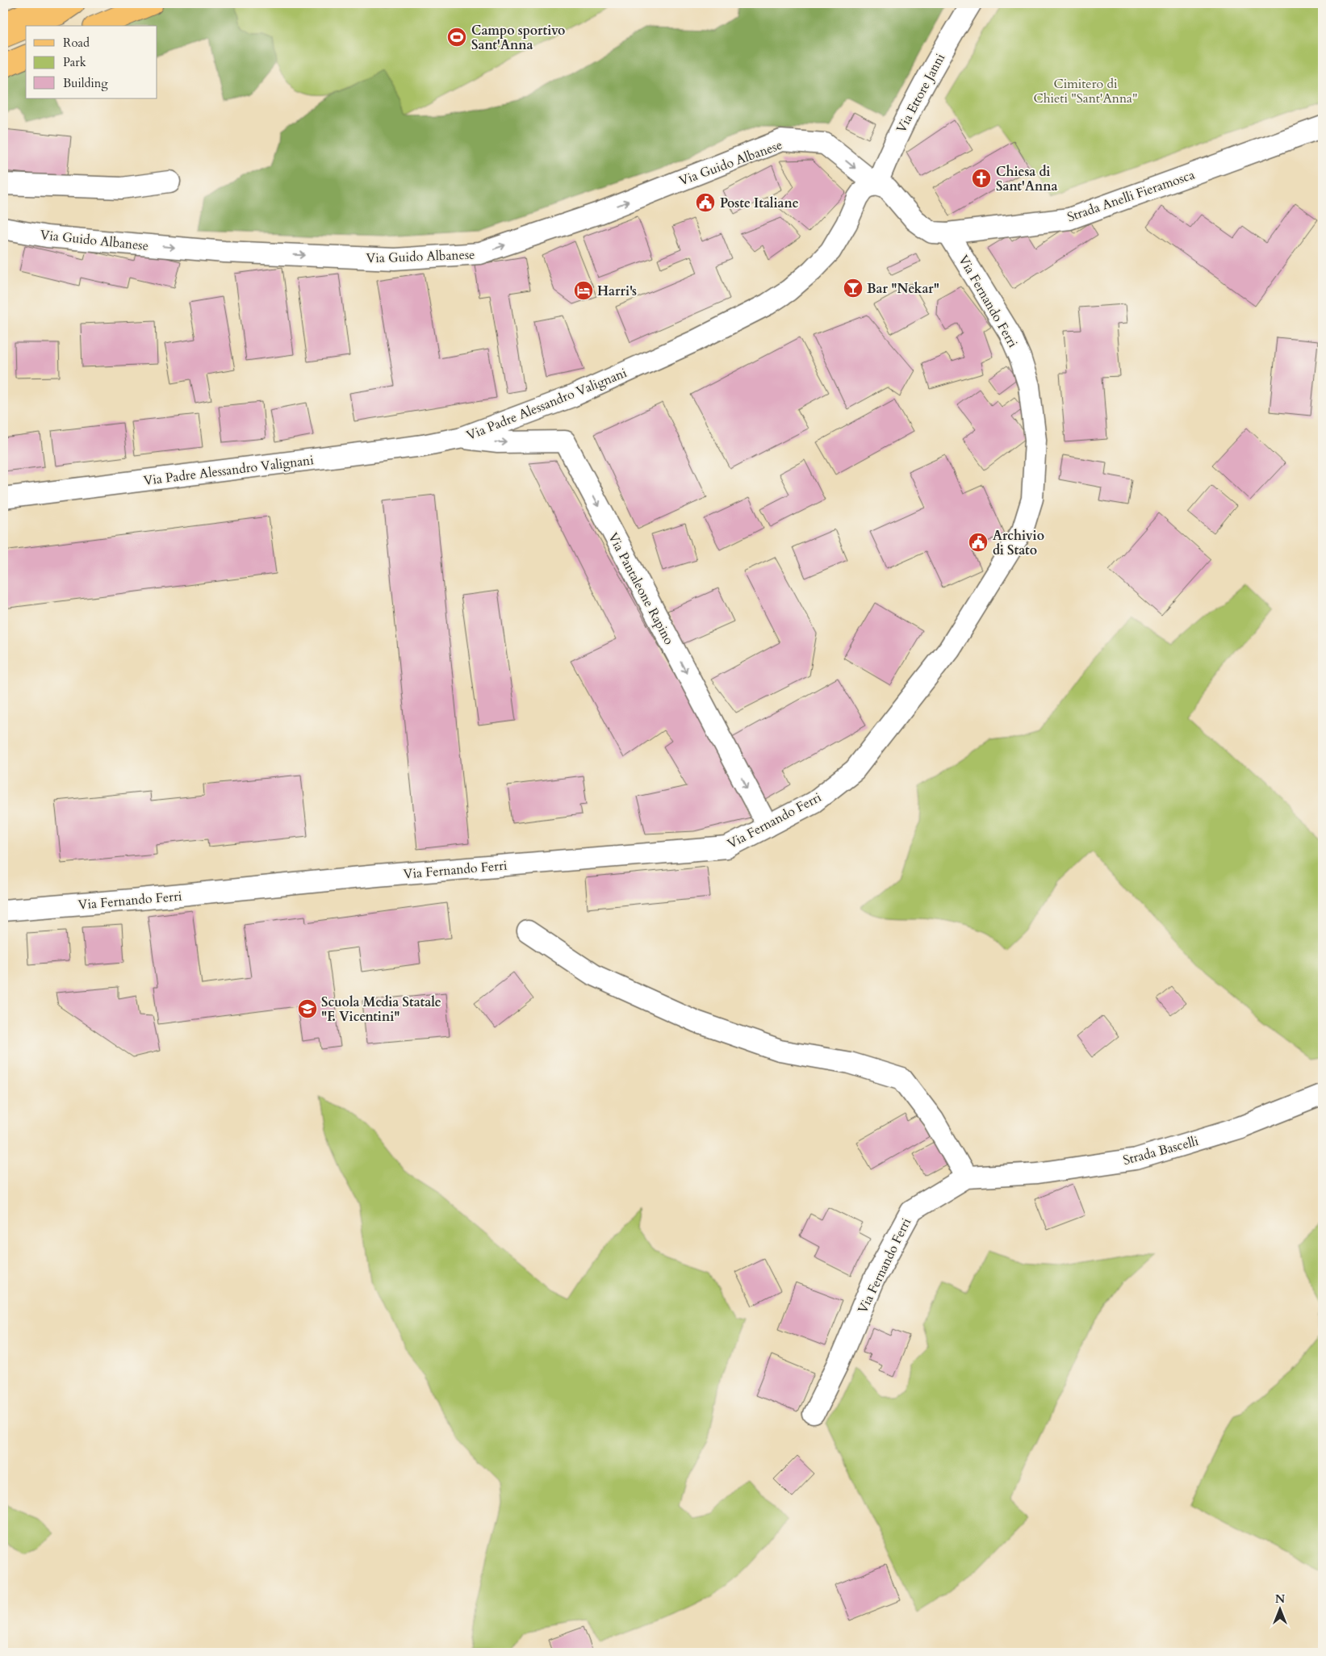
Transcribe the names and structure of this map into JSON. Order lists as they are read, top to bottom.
{
  "streets": {
    "street": [
      "Via Ettore Janni",
      "Via Guido Albanese",
      "Strada Anelli Fieramosca",
      "Via Fernando Ferri",
      "Via Padre Alessandro Valignani",
      "Via Pantaleone Rapino",
      "Strada Bascelli"
    ]
  },
  "crossings": [
    ["Via Ettore Janni", "Via Guido Albanese"],
    ["Via Ettore Janni", "Via Padre Alessandro Valignani"],
    ["Via Guido Albanese", "Strada Anelli Fieramosca"],
    ["Via Guido Albanese", "Via Fernando Ferri"],
    ["Via Guido Albanese", "Via Padre Alessandro Valignani"],
    ["Strada Anelli Fieramosca", "Via Fernando Ferri"],
    ["Via Fernando Ferri", "Via Pantaleone Rapino"],
    ["Via Fernando Ferri", "Strada Bascelli"],
    ["Via Padre Alessandro Valignani", "Via Pantaleone Rapino"]
  ],
  "one_way": ["Via Guido Albanese", "Via Pantaleone Rapino"],
  "parks": ["Cimitero di Chieti \"Sant'Anna\""],
  "places": {
    "sports": ["Campo sportivo Sant'Anna"],
    "church": ["Chiesa di Sant'Anna"],
    "public building": ["Poste Italiane", "Archivio di Stato"],
    "bar": ["Bar \"Nekar\""],
    "hotel": ["Harri's"],
    "school or university": ["Scuola Media Statale \"F. Vicentini\""]
  },
  "legend": ["Road", "Park", "Building"],
  "north": "top"
}
